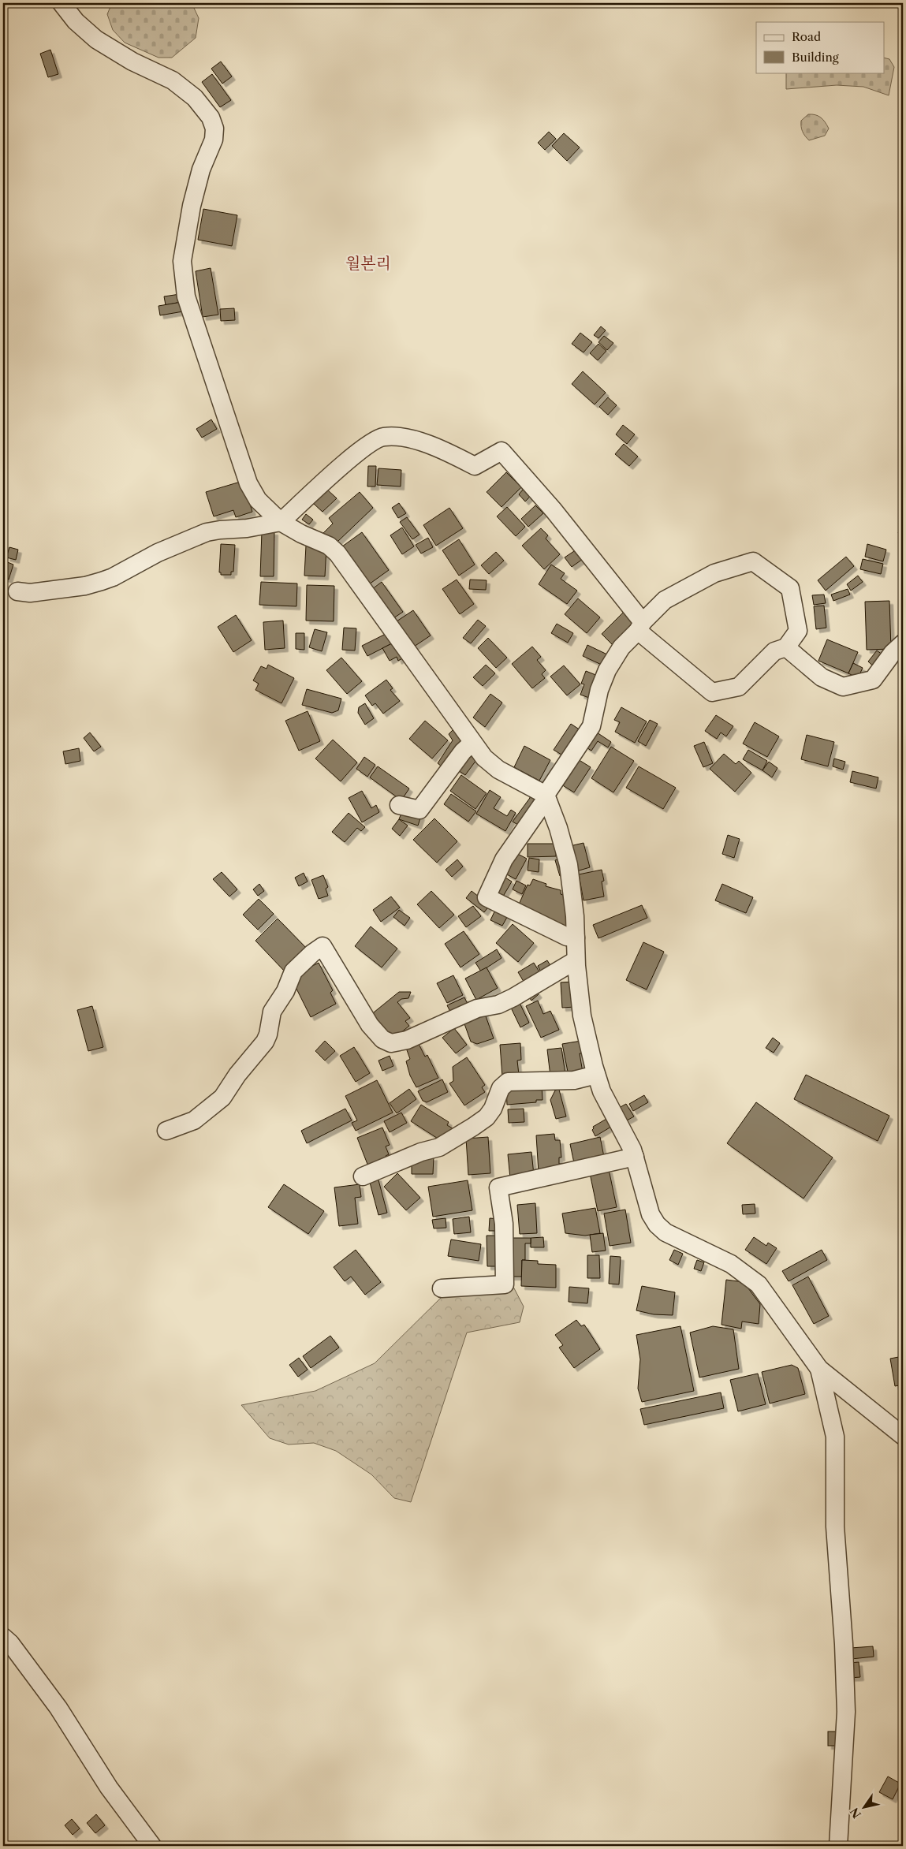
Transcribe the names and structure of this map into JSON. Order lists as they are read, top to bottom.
{
  "districts": ["월본리"],
  "legend": ["Road", "Building"],
  "north": "bottom left"
}
